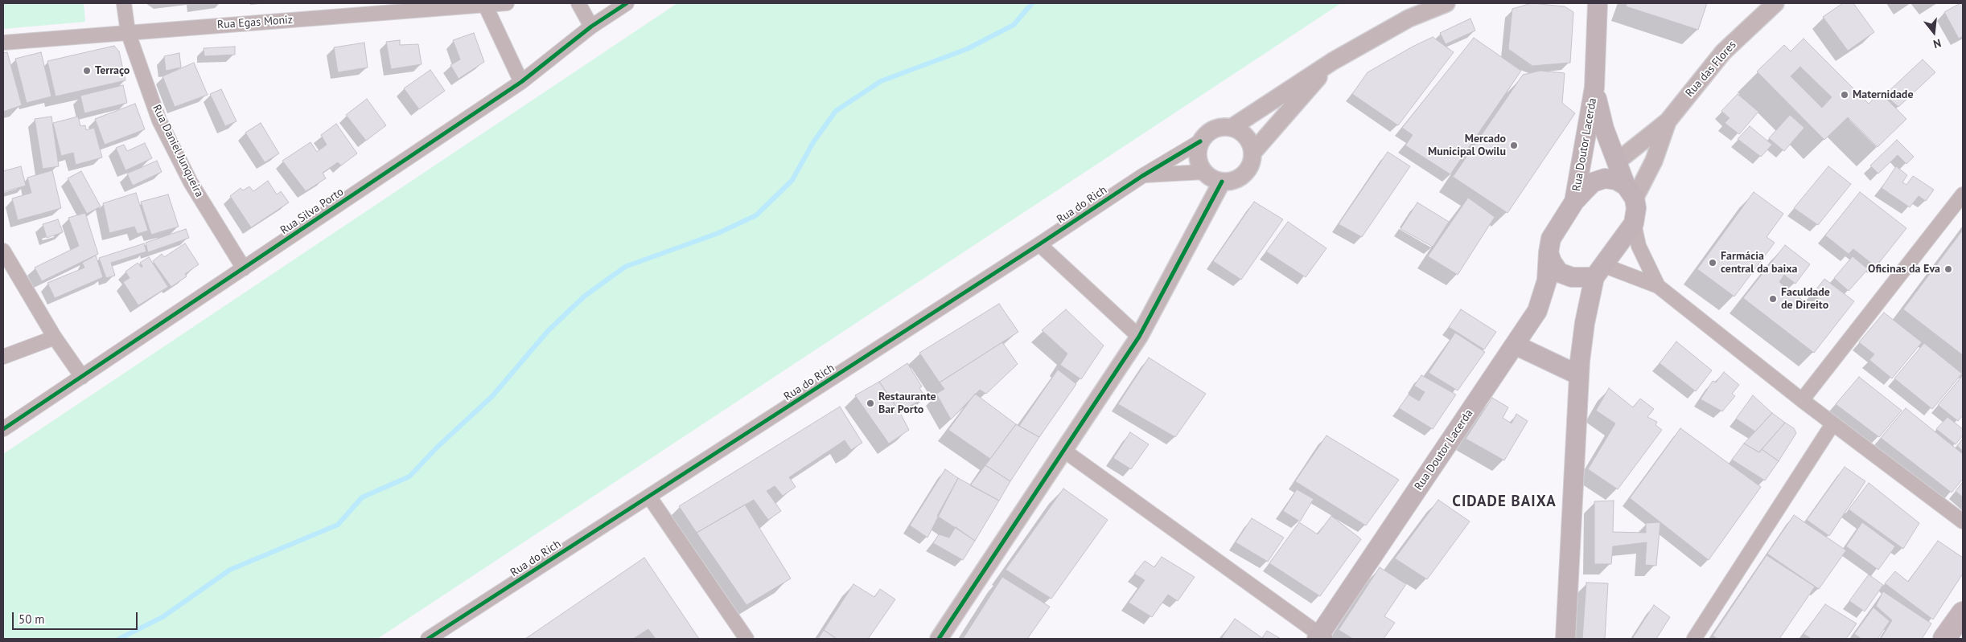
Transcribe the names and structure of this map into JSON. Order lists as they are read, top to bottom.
{
  "streets": {
    "main road": ["Rua Doutor Lacerda"],
    "street": [
      "Rua Egas Moniz",
      "Rua das Flores",
      "Rua Daniel Junqueira",
      "Rua do Rich",
      "Rua Silva Porto"
    ]
  },
  "crossings": [
    ["Rua Egas Moniz", "Rua Daniel Junqueira"],
    ["Rua das Flores", "Rua Doutor Lacerda"],
    ["Rua Daniel Junqueira", "Rua Silva Porto"]
  ],
  "districts": ["CIDADE BAIXA"],
  "places": [
    "Terraço",
    "Maternidade",
    "Mercado Municipal Owilu",
    "Farmácia central da baixa",
    "Oficinas da Eva",
    "Faculdade de Direito",
    "Restaurante Bar Porto"
  ],
  "scale_bar": "50 m",
  "north": "bottom"
}
